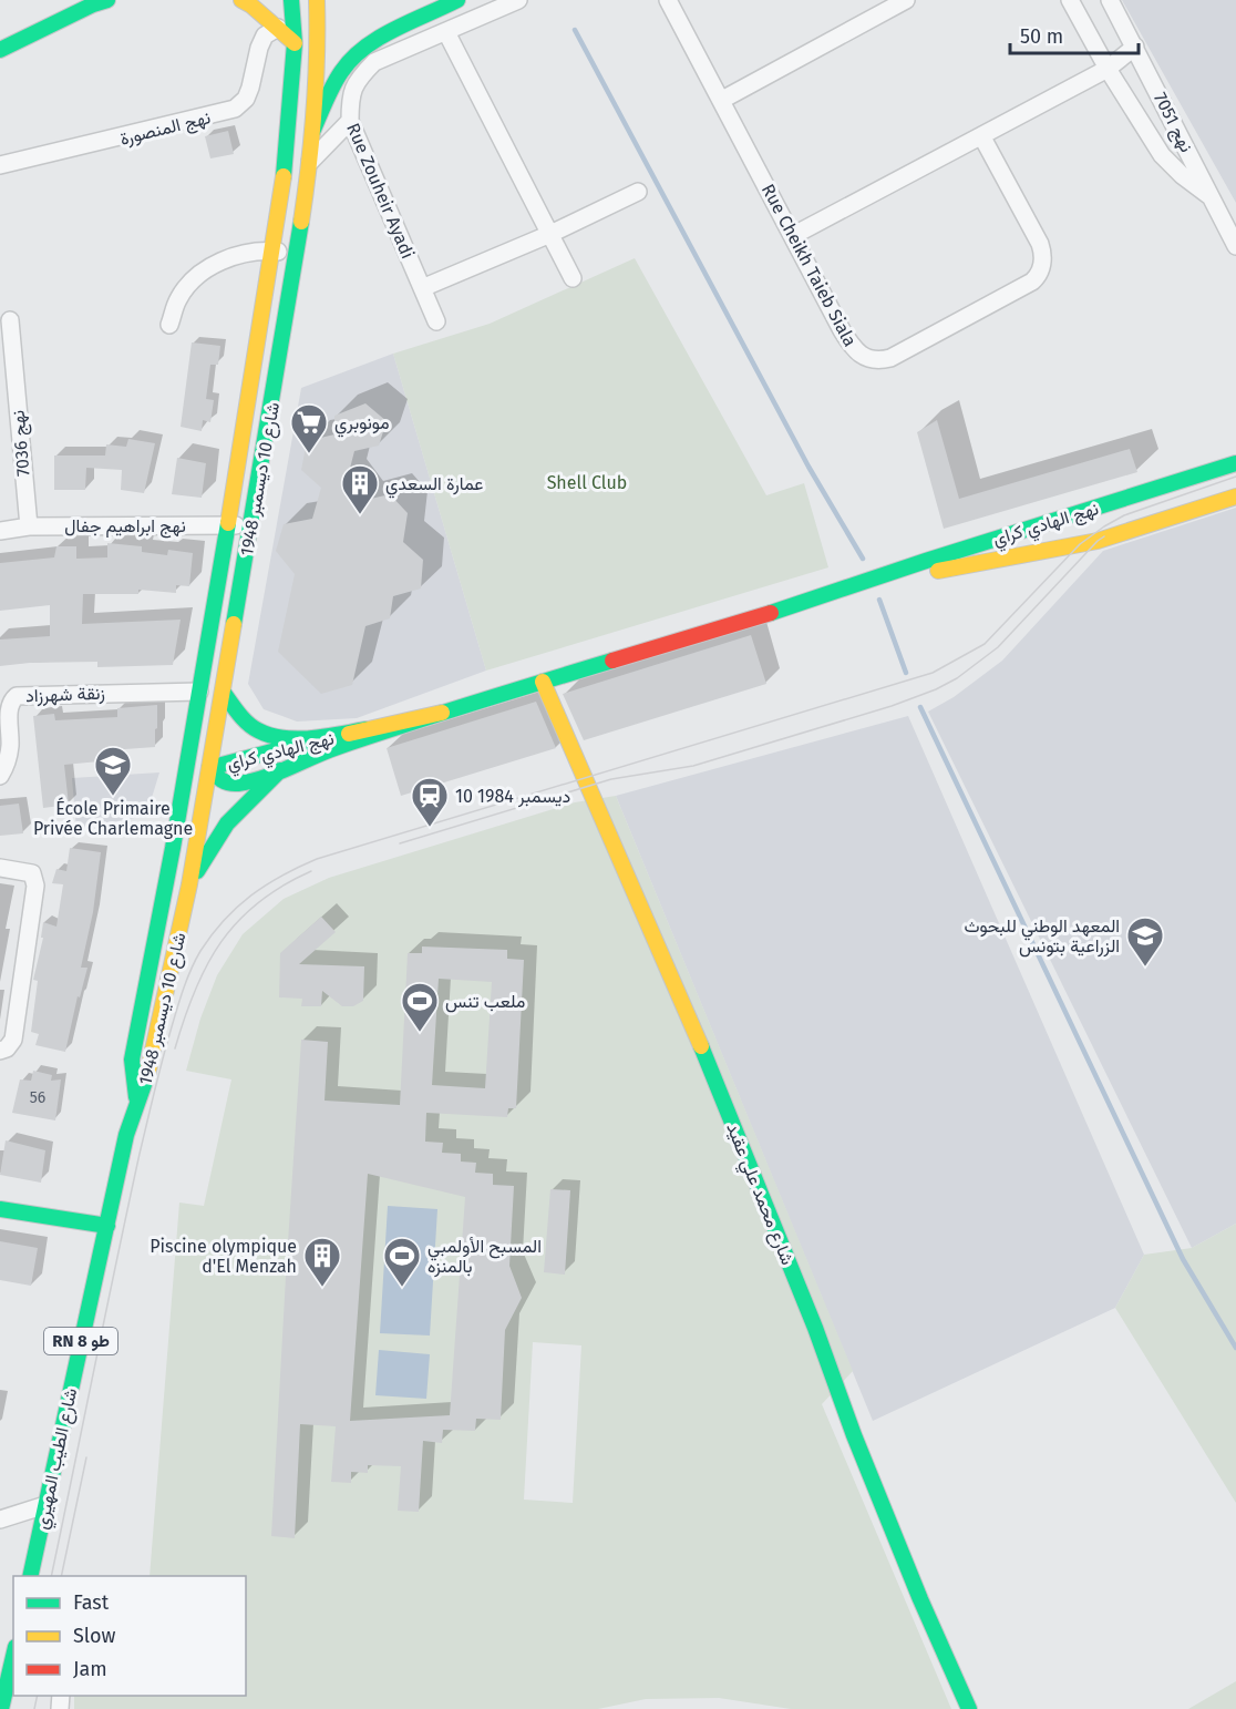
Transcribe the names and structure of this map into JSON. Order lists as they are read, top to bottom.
{
  "streets": {
    "main road": [
      "شارع 10 ديسمبر 1948",
      "نهج الهادي كراي",
      "شارع محمد علي عقيد",
      "RN 8 طو",
      "شارع الطيب المهيري"
    ],
    "street": [
      "نهج 7051",
      "نهج المنصورة",
      "Rue Zouheir Ayadi",
      "Rue Cheikh Taieb Siala",
      "نهج 7036",
      "نهج ابراهيم جفال",
      "زنقة شهرزاد"
    ]
  },
  "crossings": [
    ["نهج 7036", "نهج ابراهيم جفال"],
    ["شارع 10 ديسمبر 1948", "نهج الهادي كراي"],
    ["شارع 10 ديسمبر 1948", "نهج ابراهيم جفال"],
    ["شارع 10 ديسمبر 1948", "زنقة شهرزاد"],
    ["شارع 10 ديسمبر 1948", "شارع الطيب المهيري"],
    ["نهج الهادي كراي", "شارع محمد علي عقيد"]
  ],
  "parks": ["Shell Club"],
  "places": {
    "supermarket": ["مونوبري"],
    "building": ["عمارة السعدي", "Piscine olympique d'El Menzah"],
    "school or university": ["École Primaire Privée Charlemagne", "المعهد الوطني للبحوث الزراعية بتونس"],
    "station": ["10 ديسمبر 1984"],
    "sports": ["ملعب تنس", "المسبح الأولمبي بالمنزه"]
  },
  "house_numbers": ["56"],
  "legend": ["Fast", "Slow", "Jam"],
  "scale_bar": "50 m"
}
